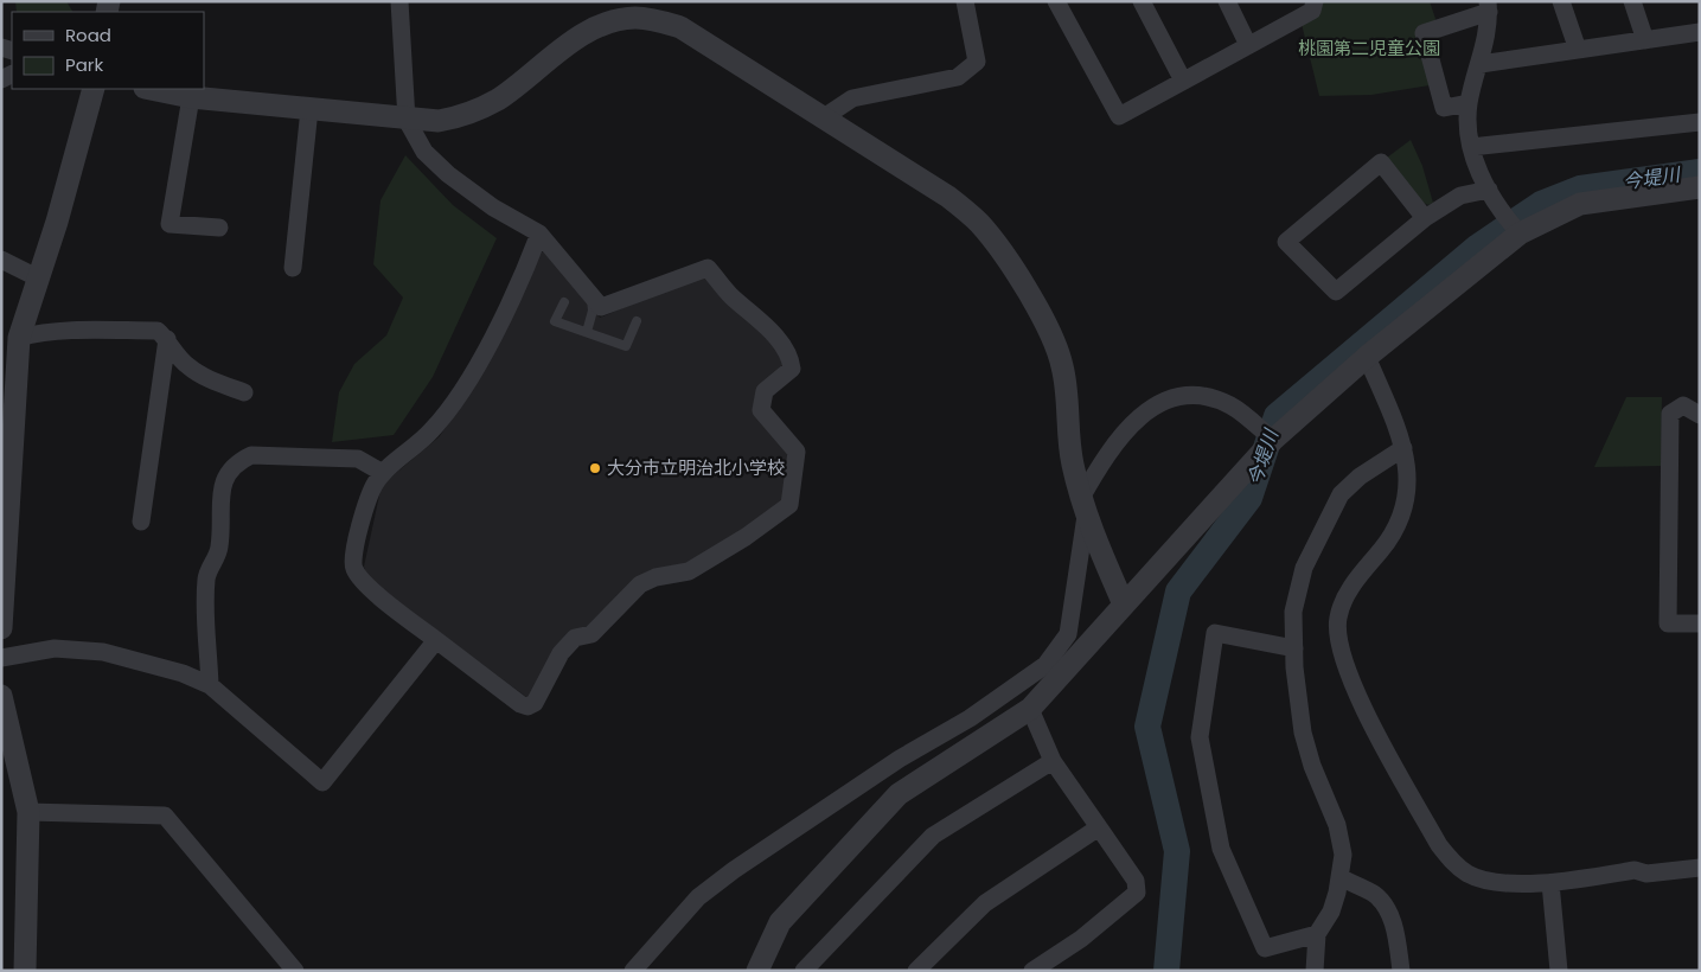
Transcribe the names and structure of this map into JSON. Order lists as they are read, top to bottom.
{
  "water": ["今堤川"],
  "parks": ["桃園第二児童公園"],
  "places": ["大分市立明治北小学校"],
  "legend": ["Road", "Park"]
}
